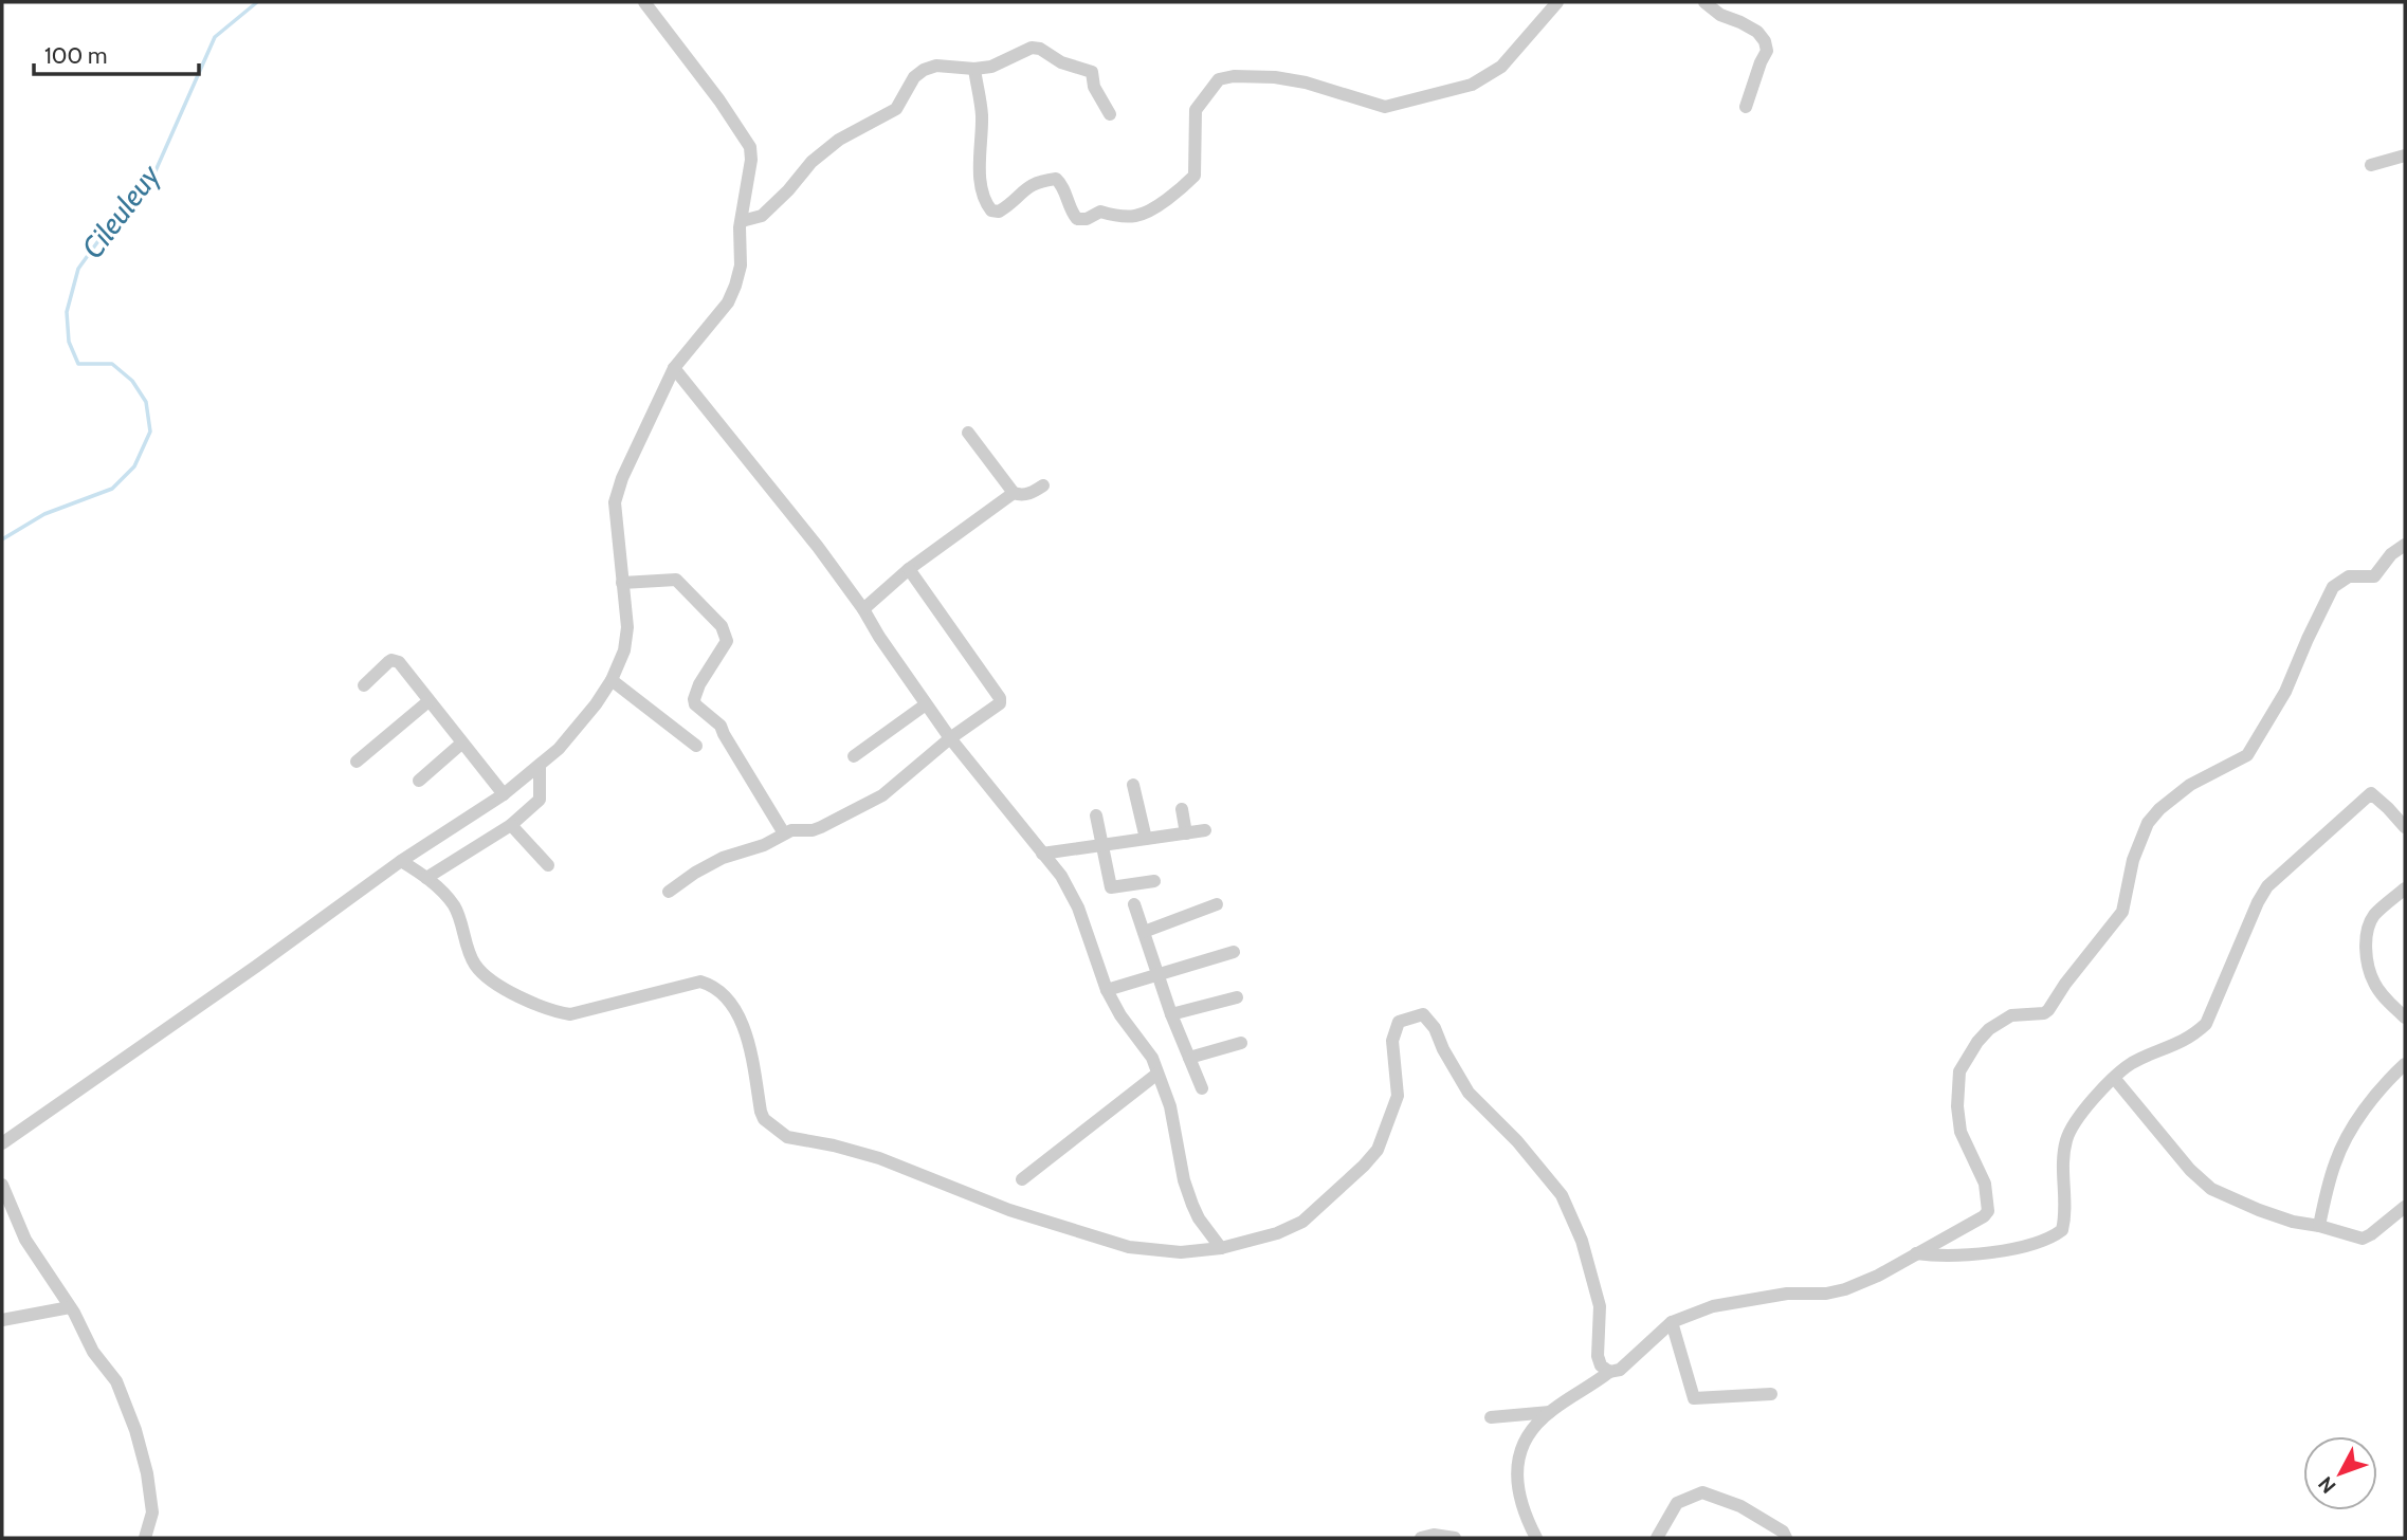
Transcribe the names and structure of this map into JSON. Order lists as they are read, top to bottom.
{
  "water": ["Cileuleuy"],
  "scale_bar": "100 m",
  "north": "bottom left"
}
